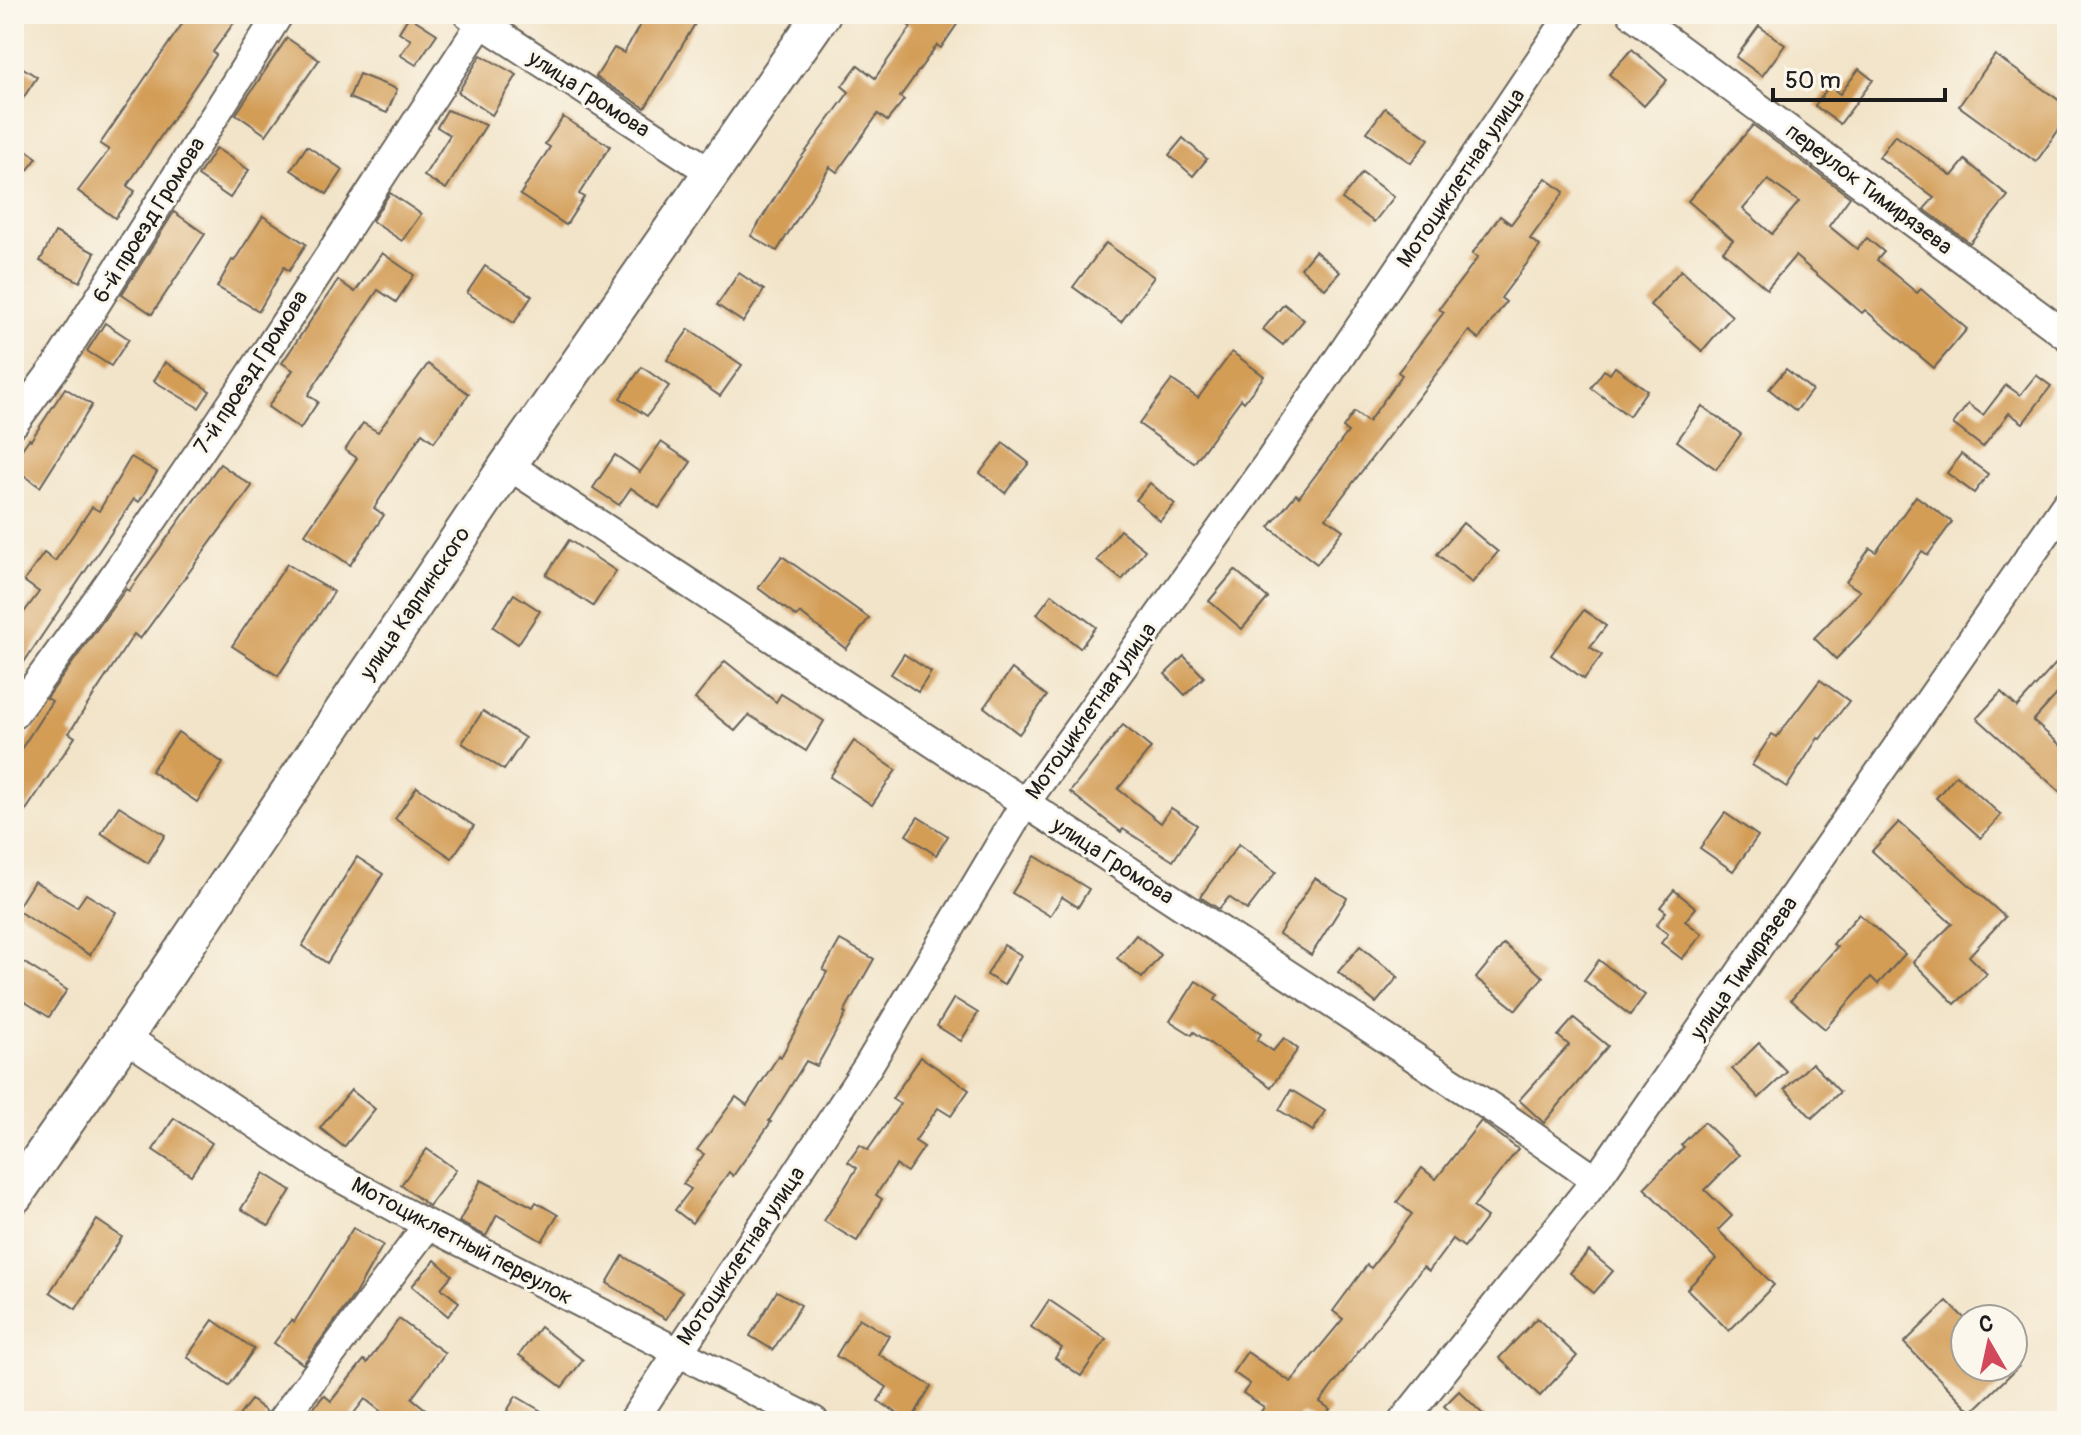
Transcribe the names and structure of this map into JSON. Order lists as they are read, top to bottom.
{
  "streets": {
    "main road": ["улица Карпинского"],
    "street": [
      "улица Громова",
      "Мотоциклетная улица",
      "переулок Тимирязева",
      "6-й проезд Громова",
      "7-й проезд Громова",
      "улица Тимирязева",
      "Мотоциклетный переулок"
    ]
  },
  "crossings": [
    ["улица Громова", "Мотоциклетная улица"],
    ["улица Громова", "7-й проезд Громова"],
    ["улица Громова", "улица Карпинского"],
    ["улица Громова", "улица Тимирязева"],
    ["Мотоциклетная улица", "Мотоциклетный переулок"],
    ["улица Карпинского", "Мотоциклетный переулок"]
  ],
  "scale_bar": "50 m",
  "north": "top"
}
